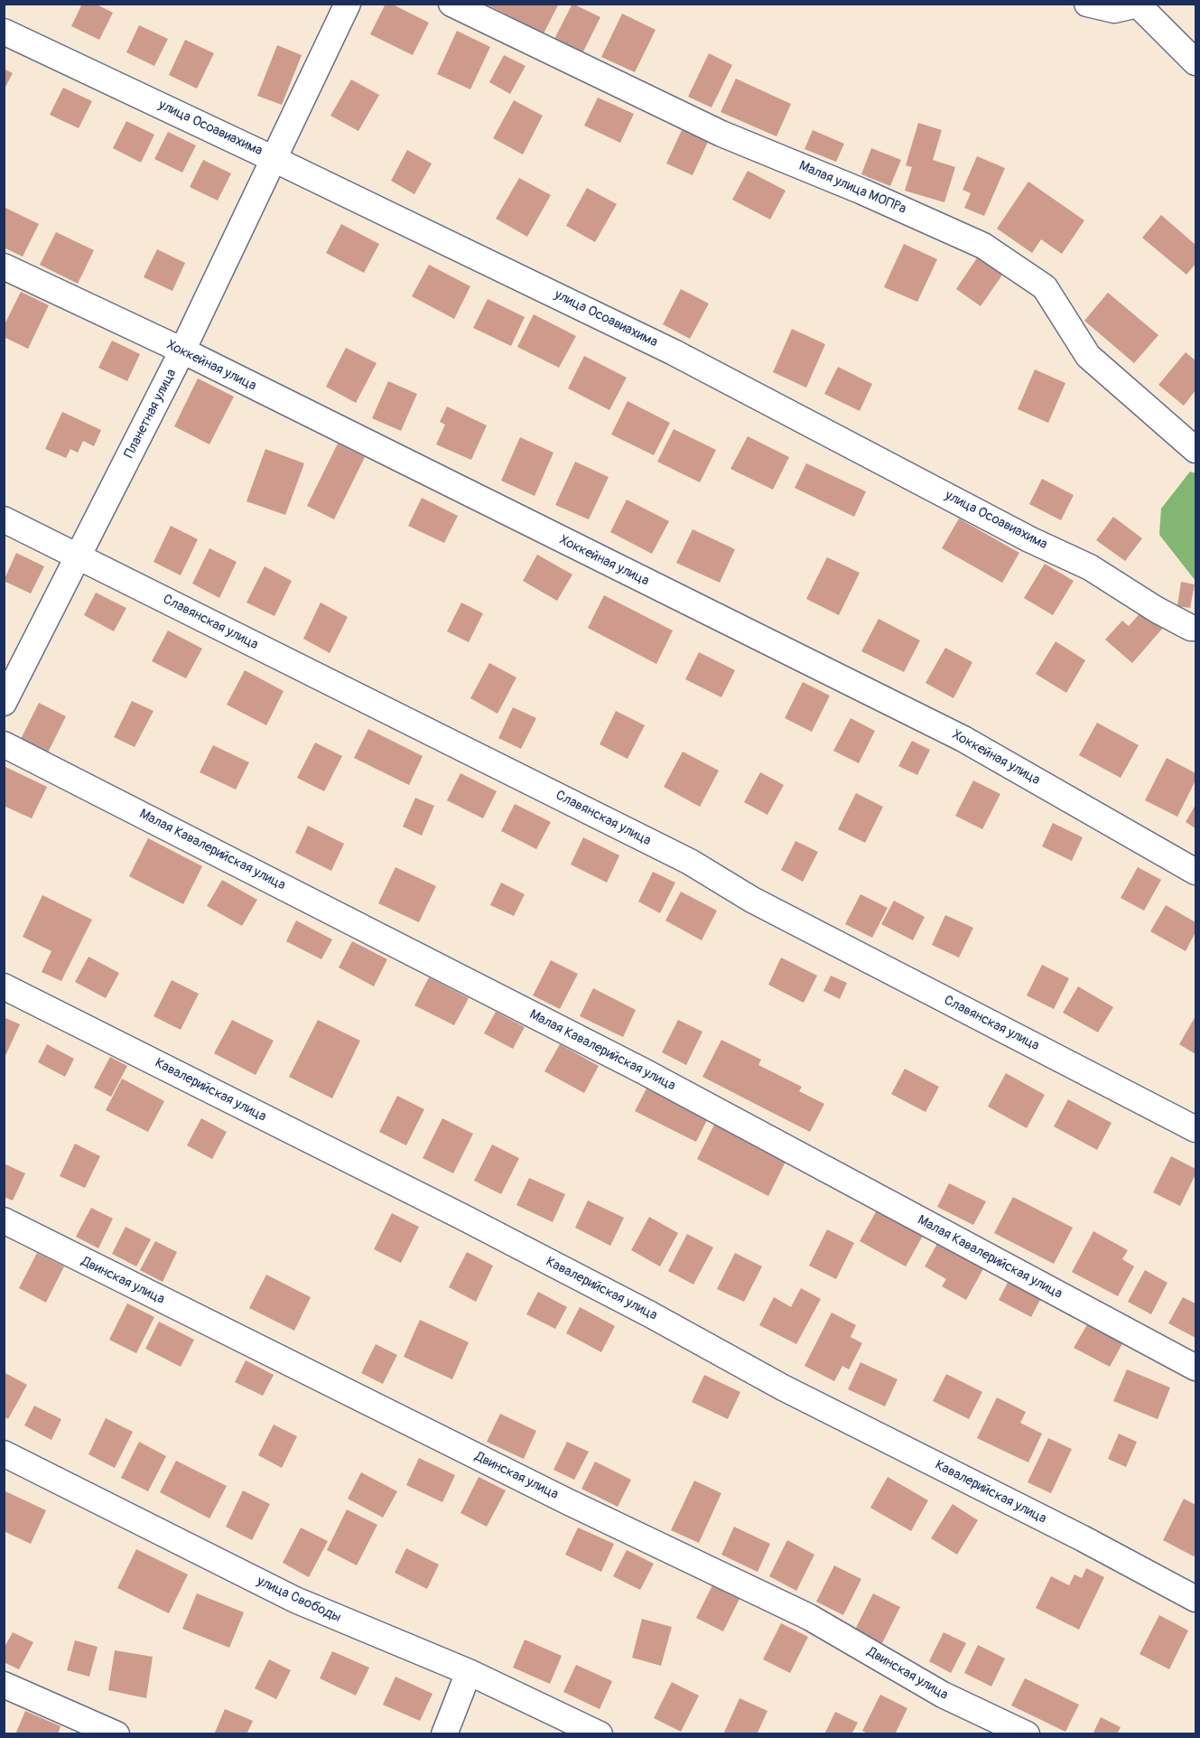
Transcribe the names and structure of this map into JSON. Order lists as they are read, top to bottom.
{
  "streets": {
    "street": [
      "улица Осоавиахима",
      "Малая улица МОПРа",
      "Хоккейная улица",
      "Планетная улица",
      "Славянская улица",
      "Малая Кавалерийская улица",
      "Кавалерийская улица",
      "Двинская улица",
      "улица Свободы"
    ]
  },
  "crossings": [
    ["улица Осоавиахима", "Планетная улица"],
    ["Хоккейная улица", "Планетная улица"],
    ["Планетная улица", "Славянская улица"]
  ]
}
